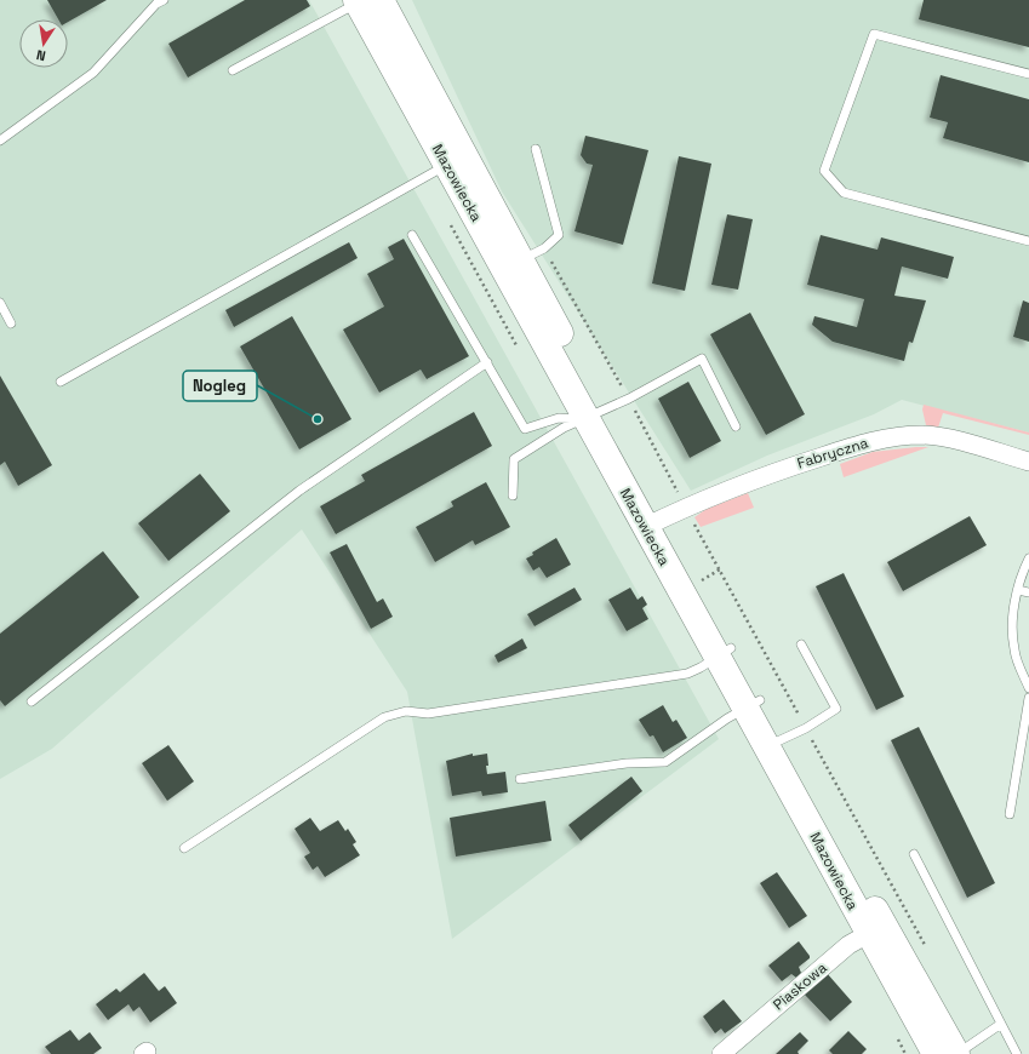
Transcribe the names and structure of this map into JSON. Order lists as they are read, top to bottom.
{
  "streets": {
    "main road": ["Mazowiecka"],
    "street": ["Fabryczna", "Piaskowa"]
  },
  "crossings": [
    ["Mazowiecka", "Fabryczna"],
    ["Mazowiecka", "Piaskowa"]
  ],
  "places": ["Nogleg"],
  "north": "bottom"
}
